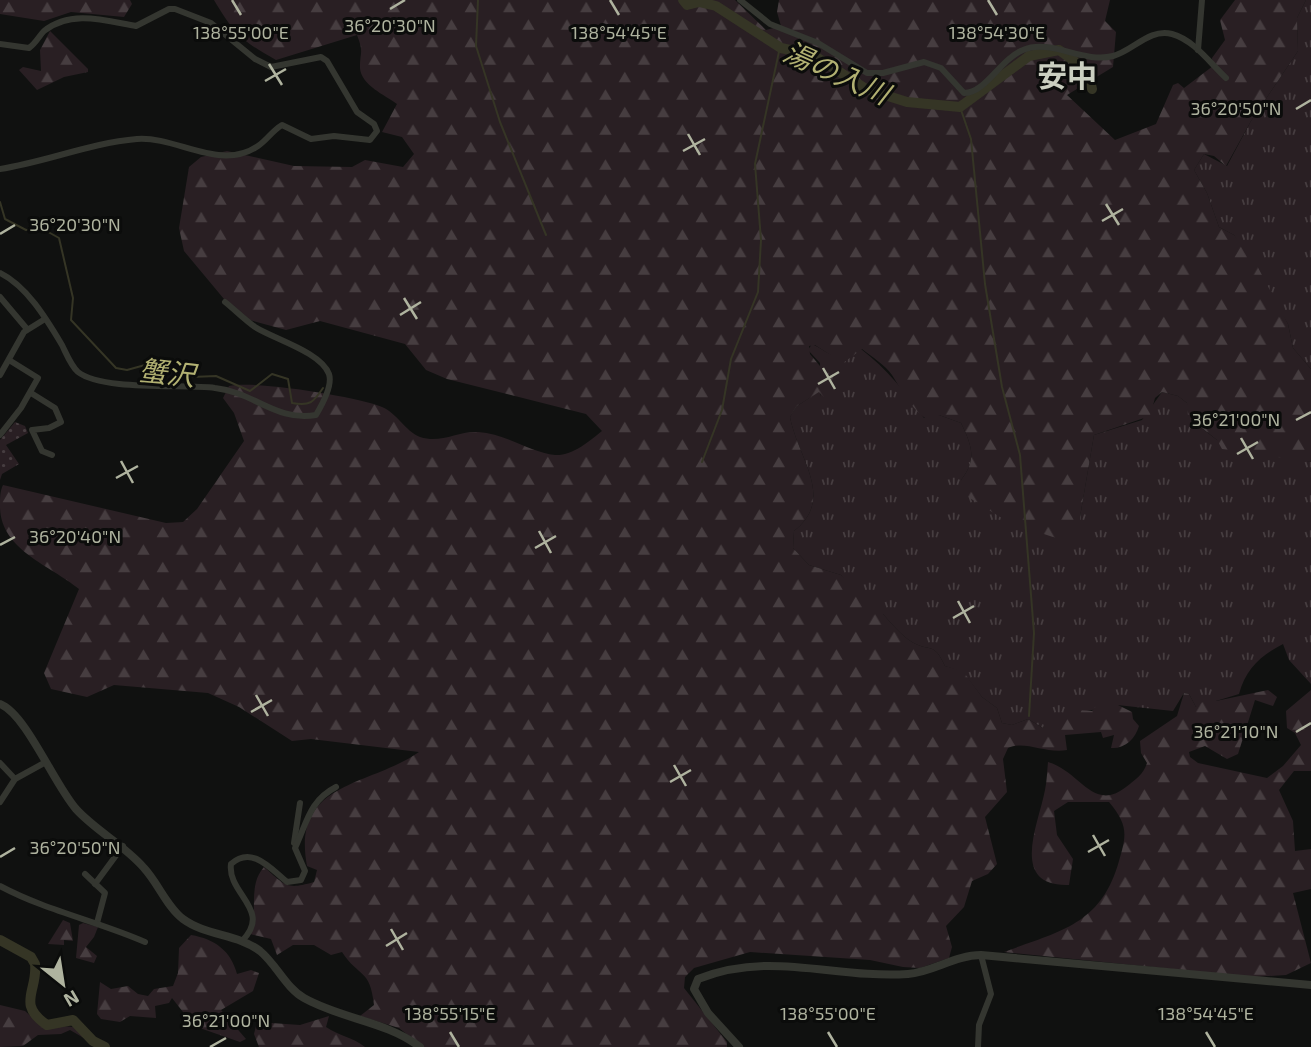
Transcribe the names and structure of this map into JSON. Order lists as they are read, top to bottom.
{
  "districts": ["安中"],
  "water": ["湯の入川", "蟹沢"],
  "north": "bottom right",
  "coordinates": [
    "36°20'30\"N",
    "138°55'00\"E",
    "138°54'45\"E",
    "138°54'30\"E",
    "36°20'50\"N",
    "36°21'00\"N",
    "36°20'40\"N",
    "36°21'10\"N",
    "138°55'15\"E"
  ]
}
